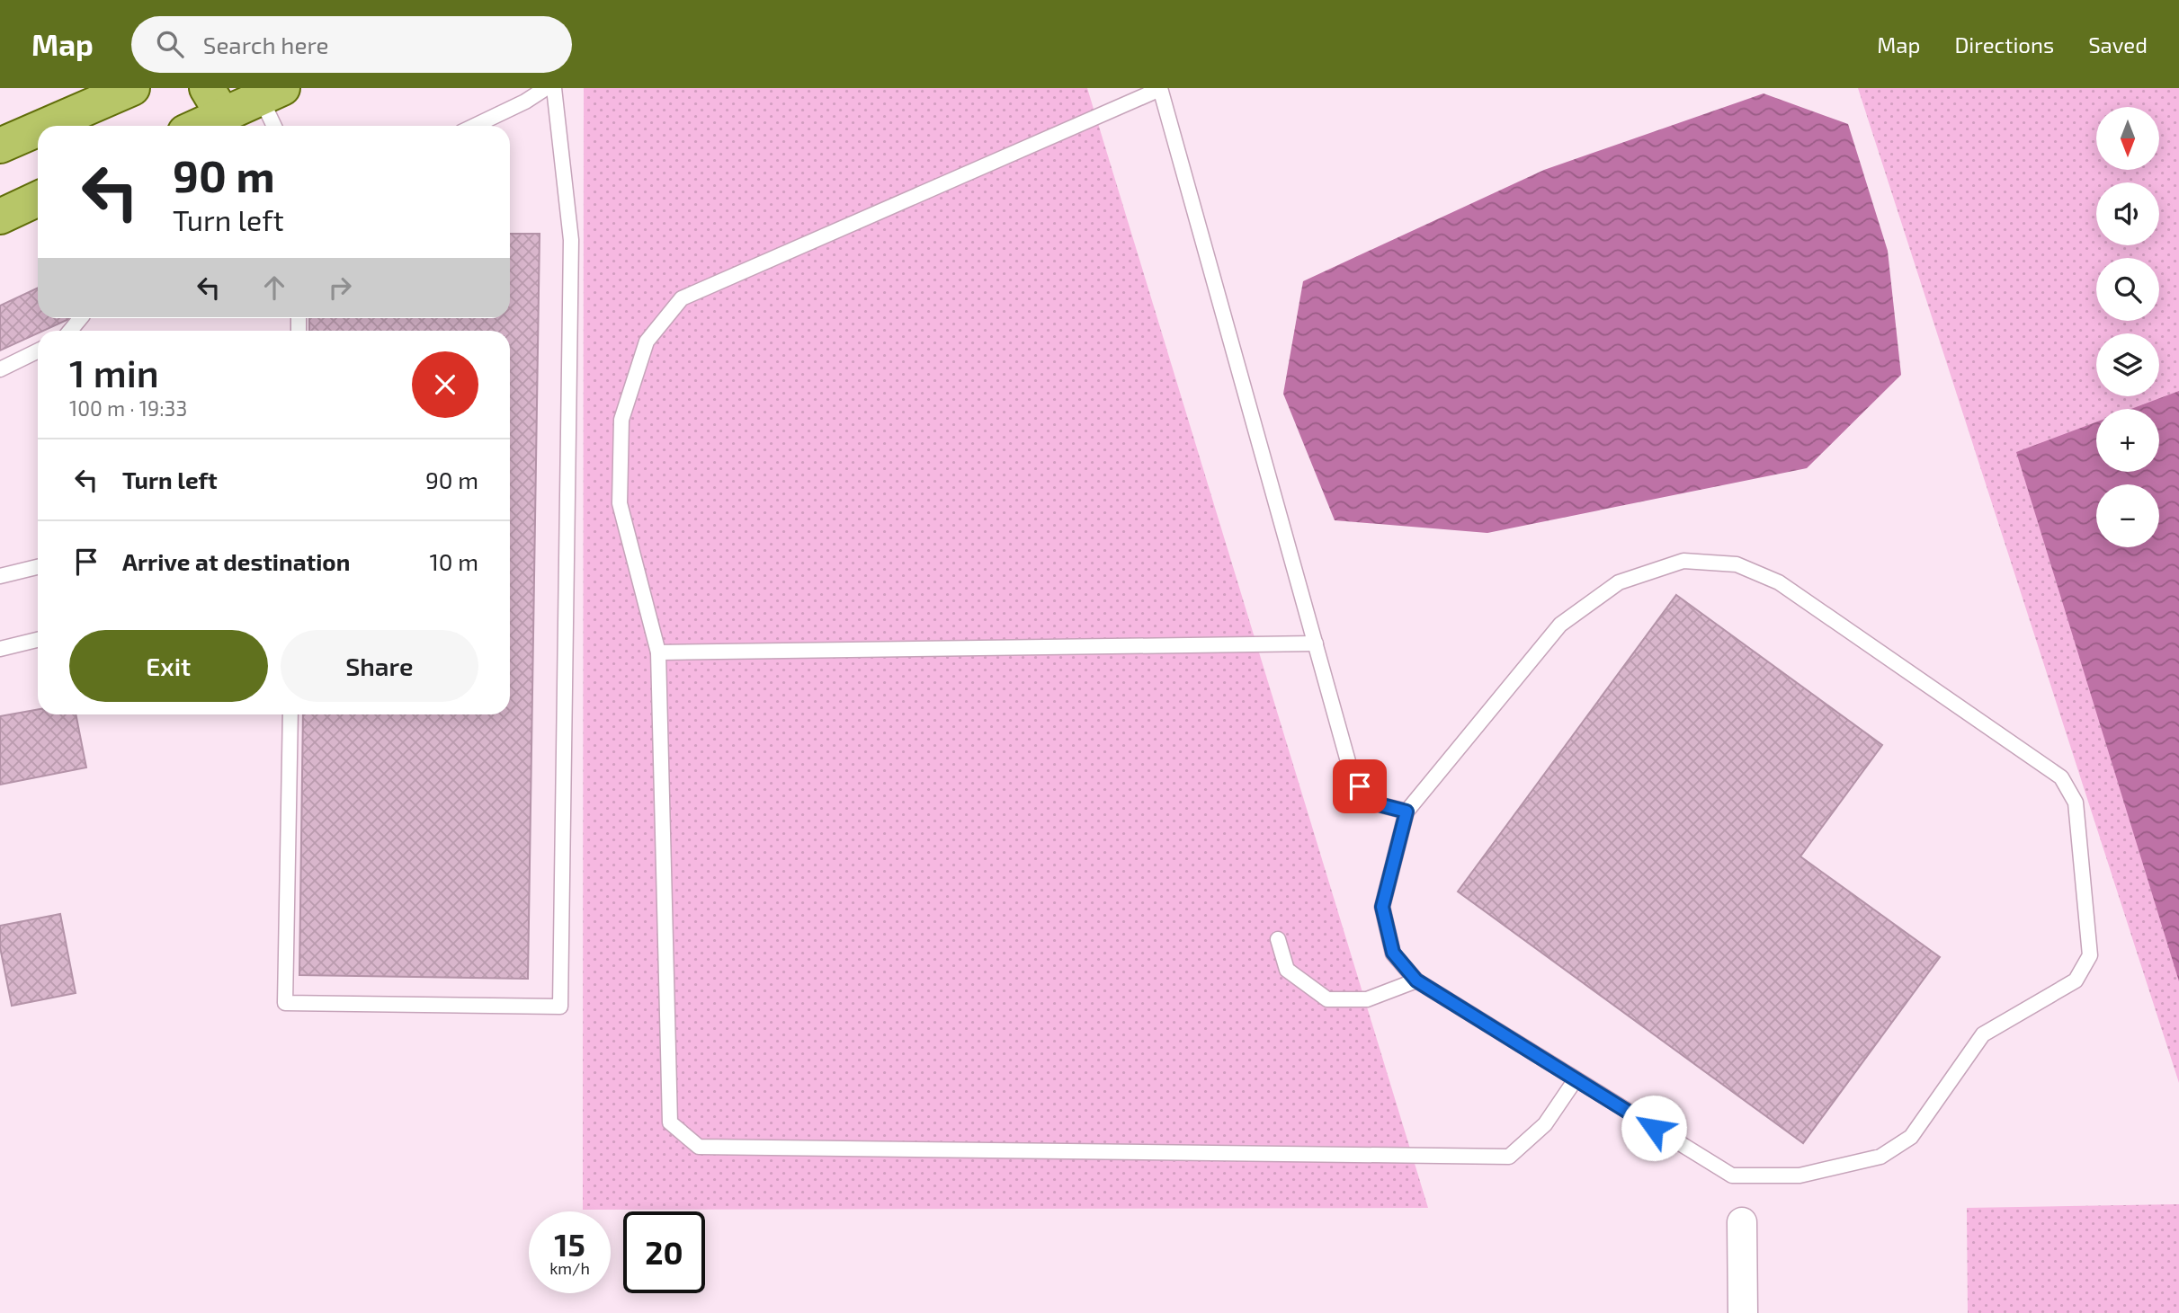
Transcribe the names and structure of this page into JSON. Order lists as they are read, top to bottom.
{
  "north": "bottom",
  "page": {
    "header": "Map",
    "search": "Search here",
    "nav": ["Map", "Directions", "Saved"],
    "map_buttons": ["+", "−"],
    "turn": ["90 m", "Turn left"],
    "heading": ["1 min", "100 m · 19:33"],
    "list": [
      {
        "name": "Turn left",
        "value": "90 m"
      },
      {
        "name": "Arrive at destination",
        "value": "10 m"
      }
    ],
    "buttons": ["Exit", "Share"],
    "speed": "15 km/h",
    "limit": "20"
  }
}
